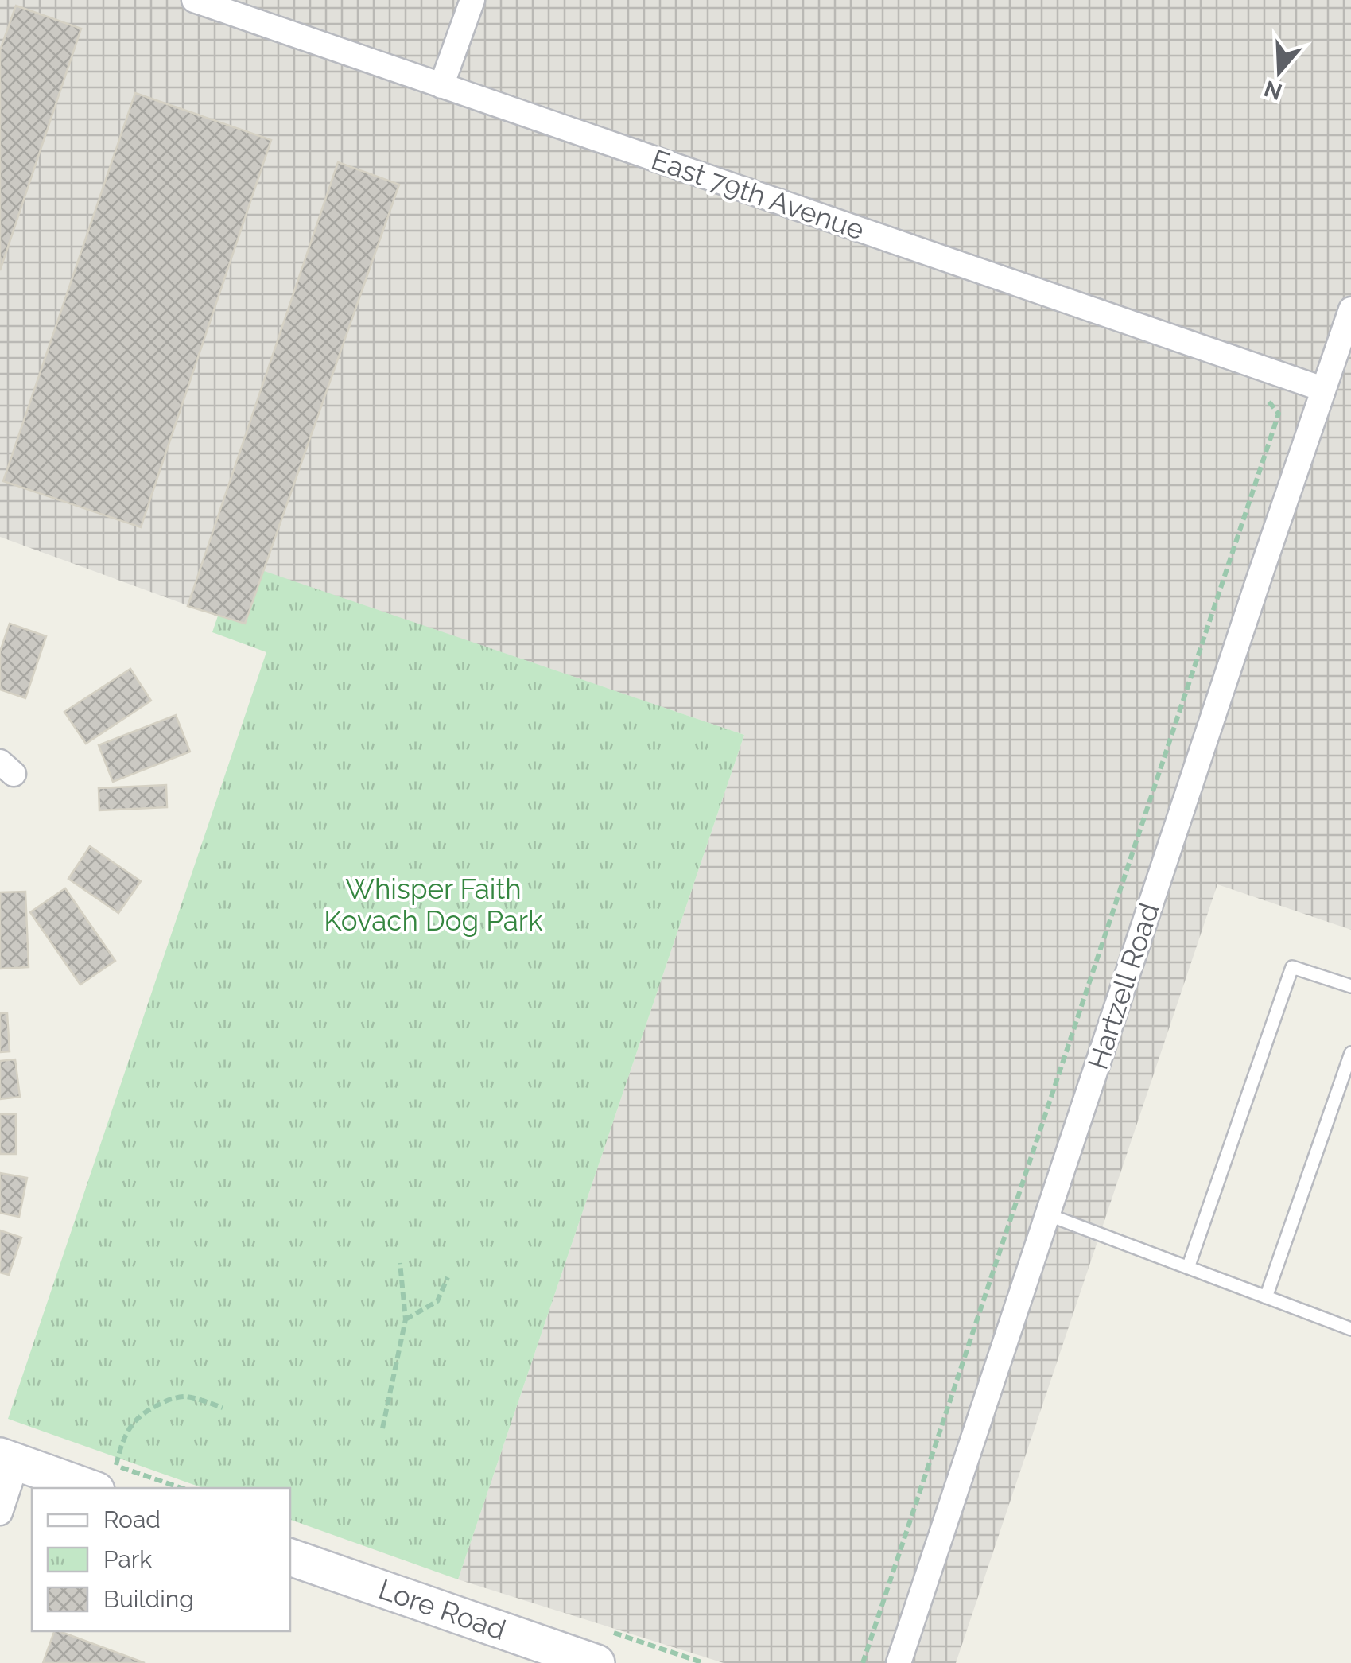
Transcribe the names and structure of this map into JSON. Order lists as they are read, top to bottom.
{
  "streets": {
    "street": ["East 79th Avenue", "Hartzell Road", "Lore Road"]
  },
  "crossings": [
    ["East 79th Avenue", "Hartzell Road"]
  ],
  "parks": ["Whisper Faith Kovach Dog Park"],
  "legend": ["Road", "Park", "Building"],
  "north": "bottom"
}
